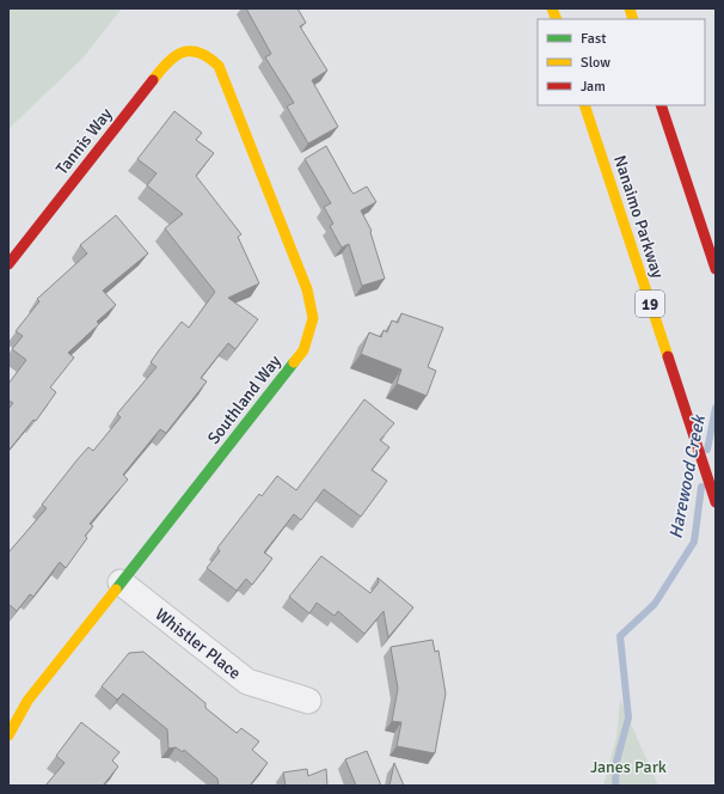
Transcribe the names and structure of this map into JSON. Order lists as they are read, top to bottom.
{
  "streets": {
    "main road": [
      "Tannis Way",
      "Nanaimo Parkway",
      "19",
      "Southland Way"
    ],
    "street": ["Whistler Place"]
  },
  "crossings": [
    ["Tannis Way", "Southland Way"],
    ["Southland Way", "Whistler Place"]
  ],
  "water": ["Harewood Creek"],
  "parks": ["Janes Park"],
  "legend": ["Fast", "Slow", "Jam"]
}
